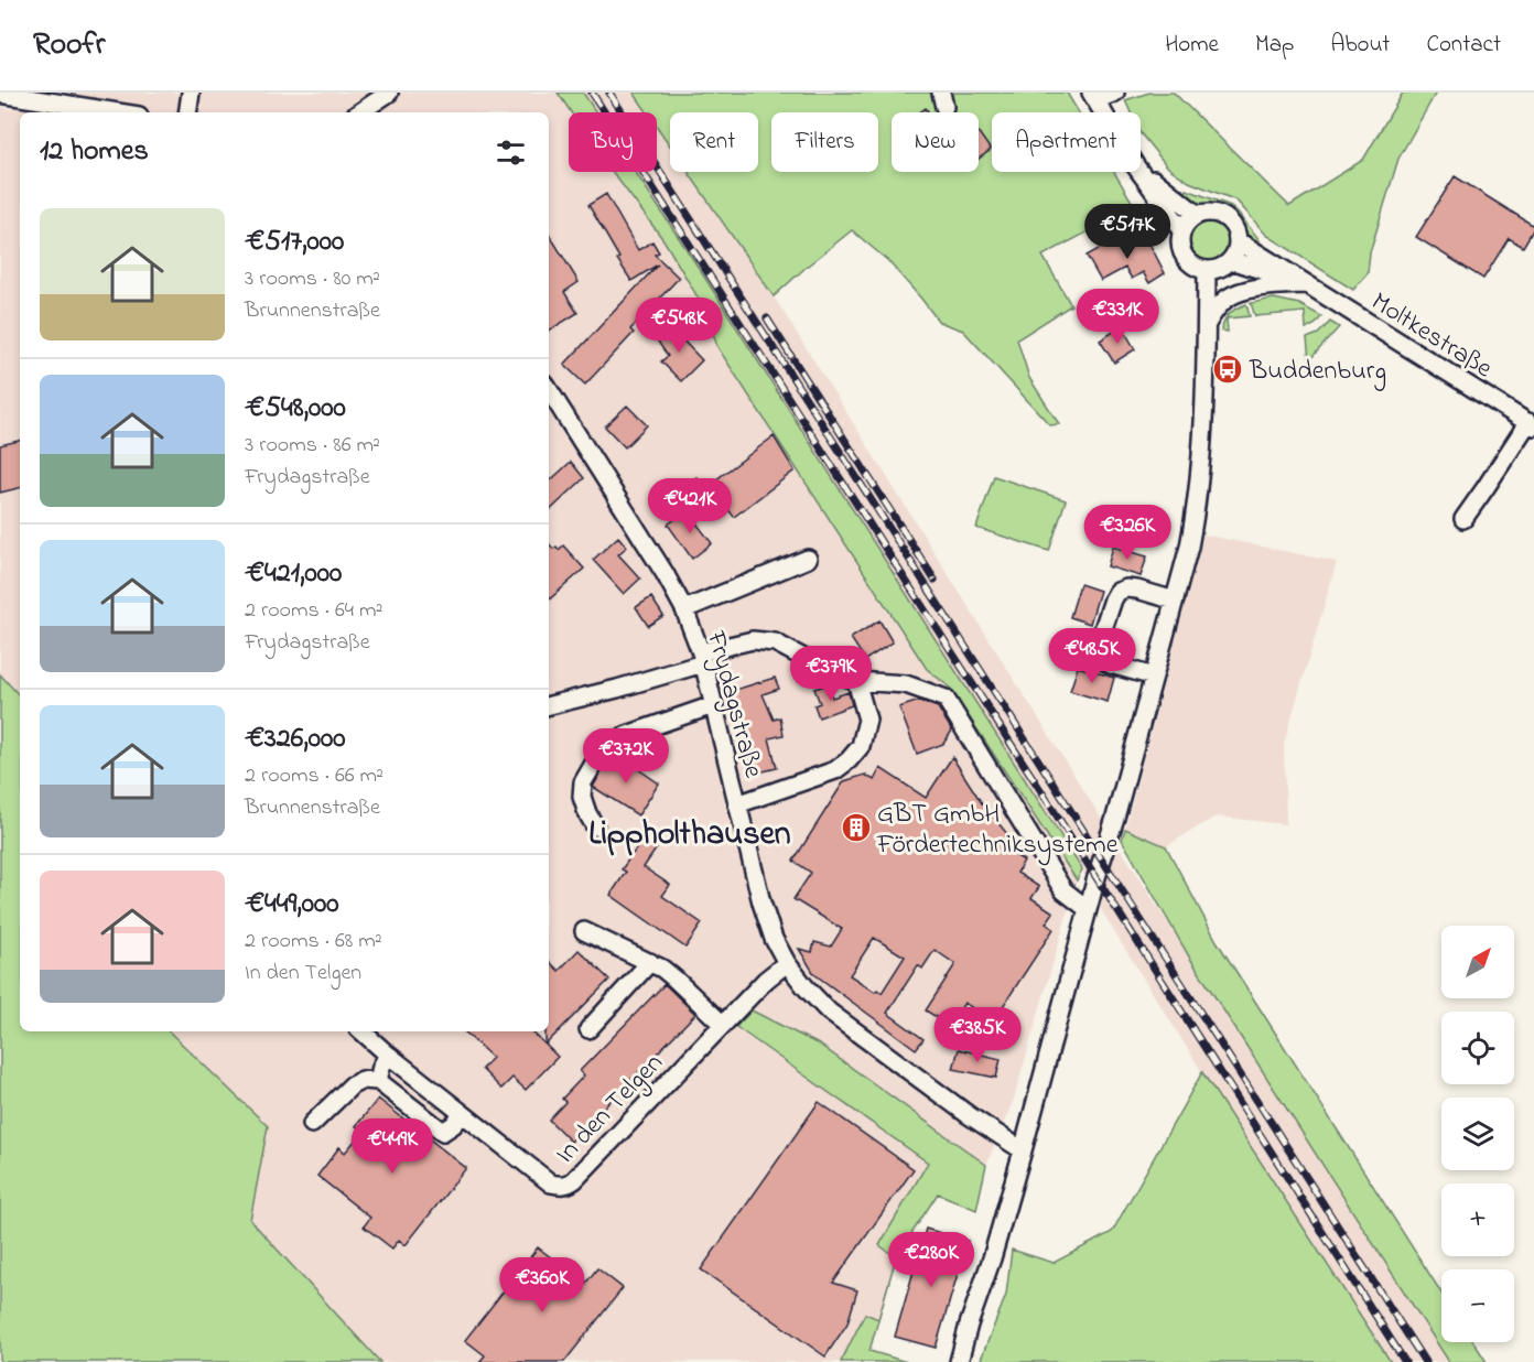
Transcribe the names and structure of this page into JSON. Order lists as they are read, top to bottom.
{
  "streets": {
    "street": ["Moltkestraße", "Frydagstraße", "In den Telgen"]
  },
  "crossings": [
    ["Frydagstraße", "In den Telgen"]
  ],
  "districts": ["Lippholthausen"],
  "places": {
    "bus stop": ["Buddenburg"],
    "building": ["GBT GmbH Fördertechniksysteme"]
  },
  "north": "top right",
  "page": {
    "header": "Roofr",
    "nav": [
      "Home",
      "Map",
      "About",
      "Contact"
    ],
    "chip": [
      "Buy",
      "Rent",
      "Filters",
      "New",
      "Apartment"
    ],
    "heading": "12 homes",
    "list": [
      {
        "name": "€517,000",
        "note": "3 rooms · 80 m² · Brunnenstraße"
      },
      {
        "name": "€548,000",
        "note": "3 rooms · 86 m² · Frydagstraße"
      },
      {
        "name": "€421,000",
        "note": "2 rooms · 64 m² · Frydagstraße"
      },
      {
        "name": "€326,000",
        "note": "2 rooms · 66 m² · Brunnenstraße"
      },
      {
        "name": "€449,000",
        "note": "2 rooms · 68 m² · In den Telgen"
      }
    ],
    "price": [
      "€517K",
      "€331K",
      "€548K",
      "€421K",
      "€326K",
      "€485K",
      "€379K",
      "€372K",
      "€385K",
      "€449K",
      "€280K",
      "€360K"
    ],
    "map_buttons": ["+", "−"]
  }
}
